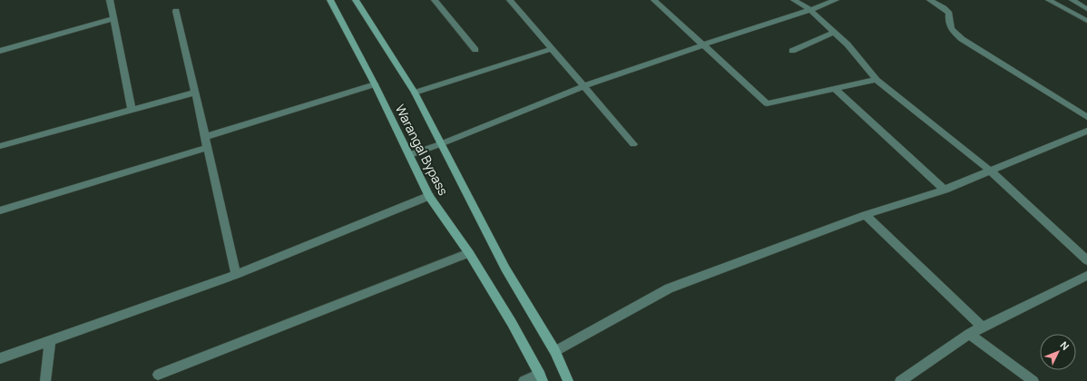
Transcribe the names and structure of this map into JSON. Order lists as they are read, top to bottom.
{
  "streets": {
    "main road": ["Warangal Bypass"]
  },
  "north": "top right"
}
